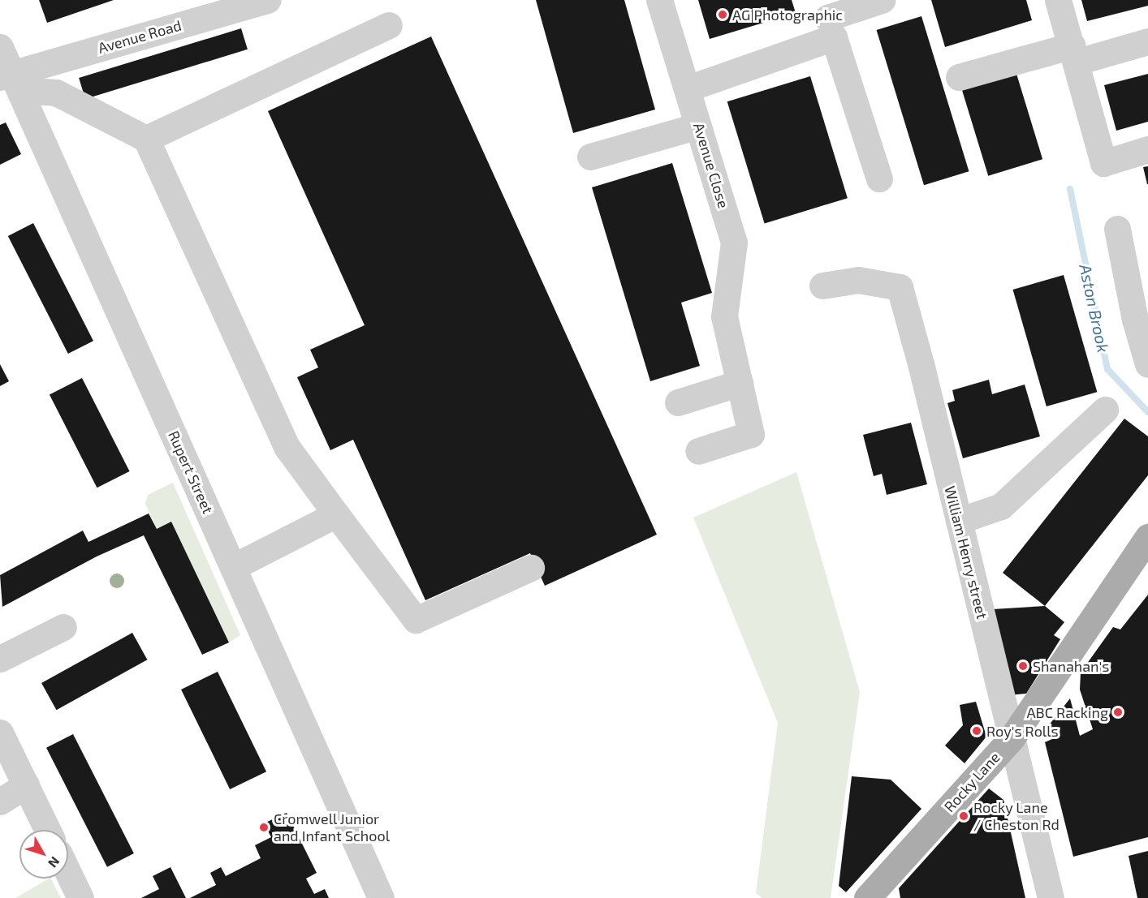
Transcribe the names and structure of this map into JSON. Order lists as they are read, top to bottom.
{
  "streets": {
    "main road": ["Rocky Lane"],
    "street": [
      "Avenue Road",
      "Avenue Close",
      "Rupert Street",
      "William Henry street"
    ]
  },
  "crossings": [
    ["Avenue Road", "Rupert Street"],
    ["William Henry street", "Rocky Lane"]
  ],
  "water": ["Aston Brook"],
  "places": [
    "AG Photographic",
    "Shanahan's",
    "ABC Racking",
    "Roy's Rolls",
    "Rocky Lane / Cheston Rd",
    "Cromwell Junior and Infant School"
  ],
  "north": "bottom right"
}
